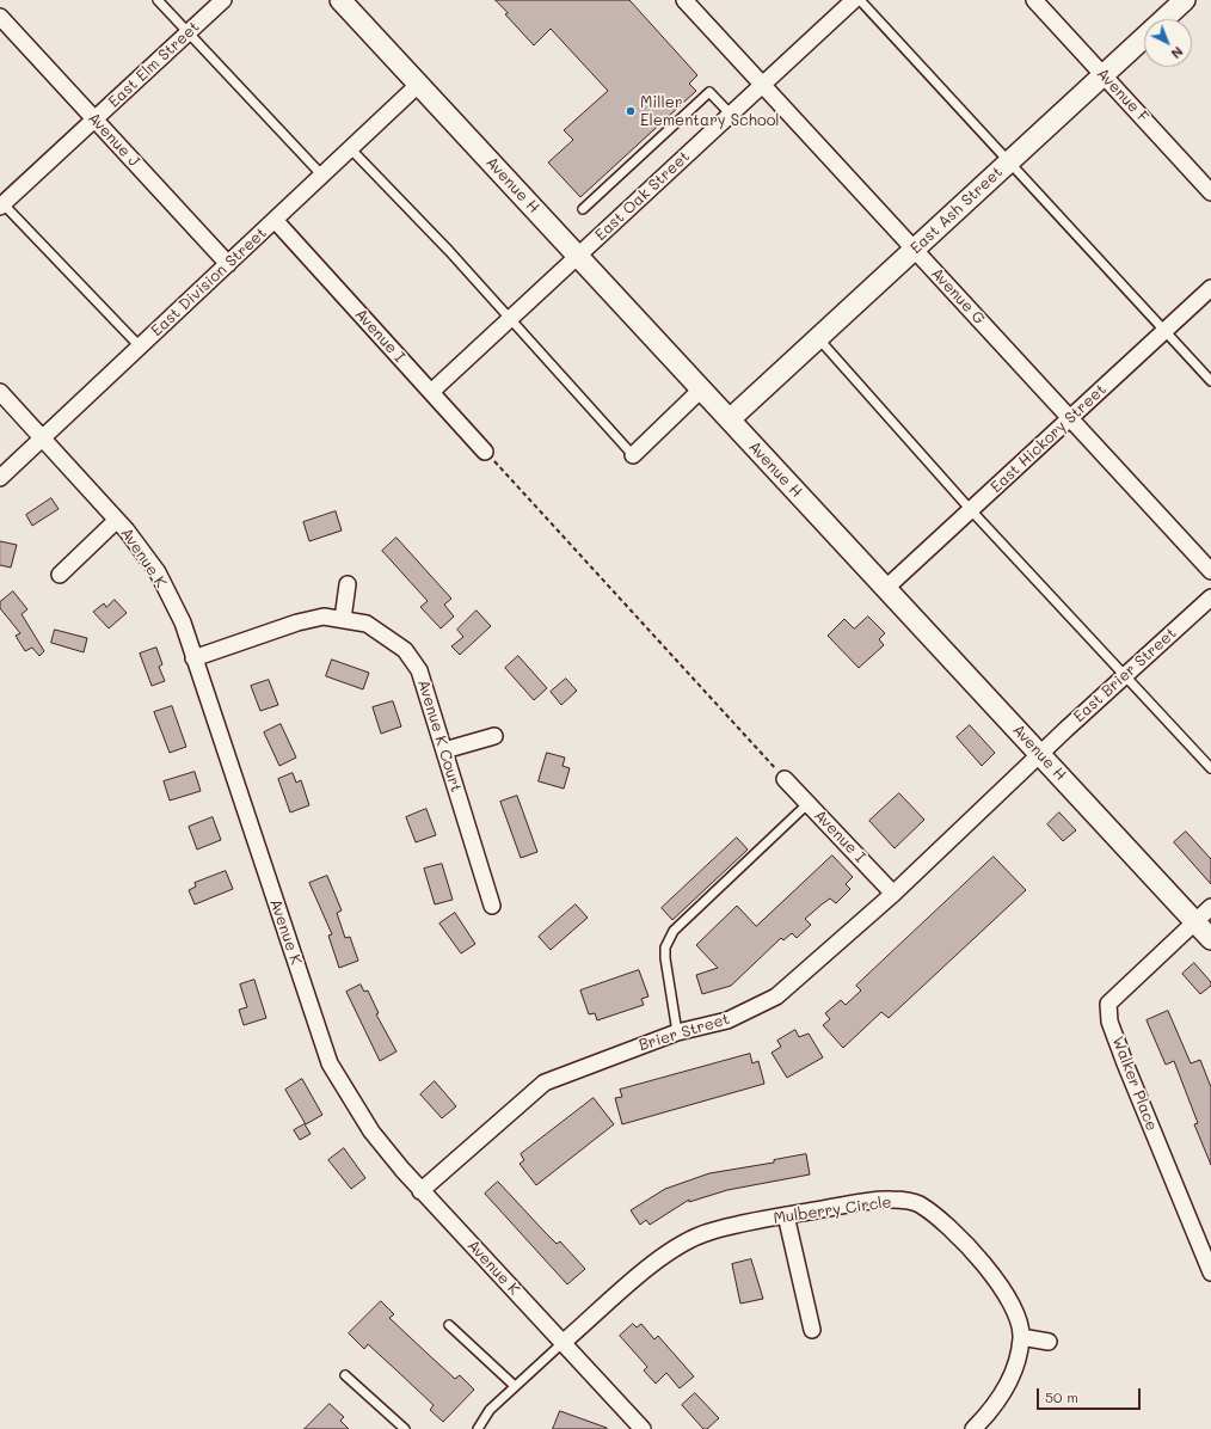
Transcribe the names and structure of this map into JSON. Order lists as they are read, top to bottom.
{
  "streets": {
    "street": [
      "East Elm Street",
      "Avenue F",
      "Avenue J",
      "Avenue H",
      "East Oak Street",
      "East Ash Street",
      "East Division Street",
      "Avenue G",
      "Avenue I",
      "East Hickory Street",
      "Avenue K",
      "East Brier Street",
      "Avenue K Court",
      "Brier Street",
      "Walker Place",
      "Mulberry Circle"
    ]
  },
  "crossings": [
    ["East Elm Street", "Avenue J"],
    ["Avenue F", "East Ash Street"],
    ["Avenue J", "East Division Street"],
    ["Avenue H", "East Oak Street"],
    ["Avenue H", "East Ash Street"],
    ["Avenue H", "East Division Street"],
    ["Avenue H", "East Hickory Street"],
    ["Avenue H", "East Brier Street"],
    ["Avenue H", "Brier Street"],
    ["Avenue H", "Walker Place"],
    ["East Oak Street", "Avenue G"],
    ["East Oak Street", "Avenue I"],
    ["East Ash Street", "Avenue G"],
    ["East Division Street", "Avenue I"],
    ["East Division Street", "Avenue K"],
    ["Avenue G", "East Hickory Street"],
    ["Avenue I", "Brier Street"],
    ["Avenue K", "Avenue K Court"],
    ["Avenue K", "Brier Street"],
    ["Avenue K", "Mulberry Circle"],
    ["East Brier Street", "Brier Street"]
  ],
  "places": ["Miller Elementary School"],
  "scale_bar": "50 m",
  "north": "bottom right"
}
